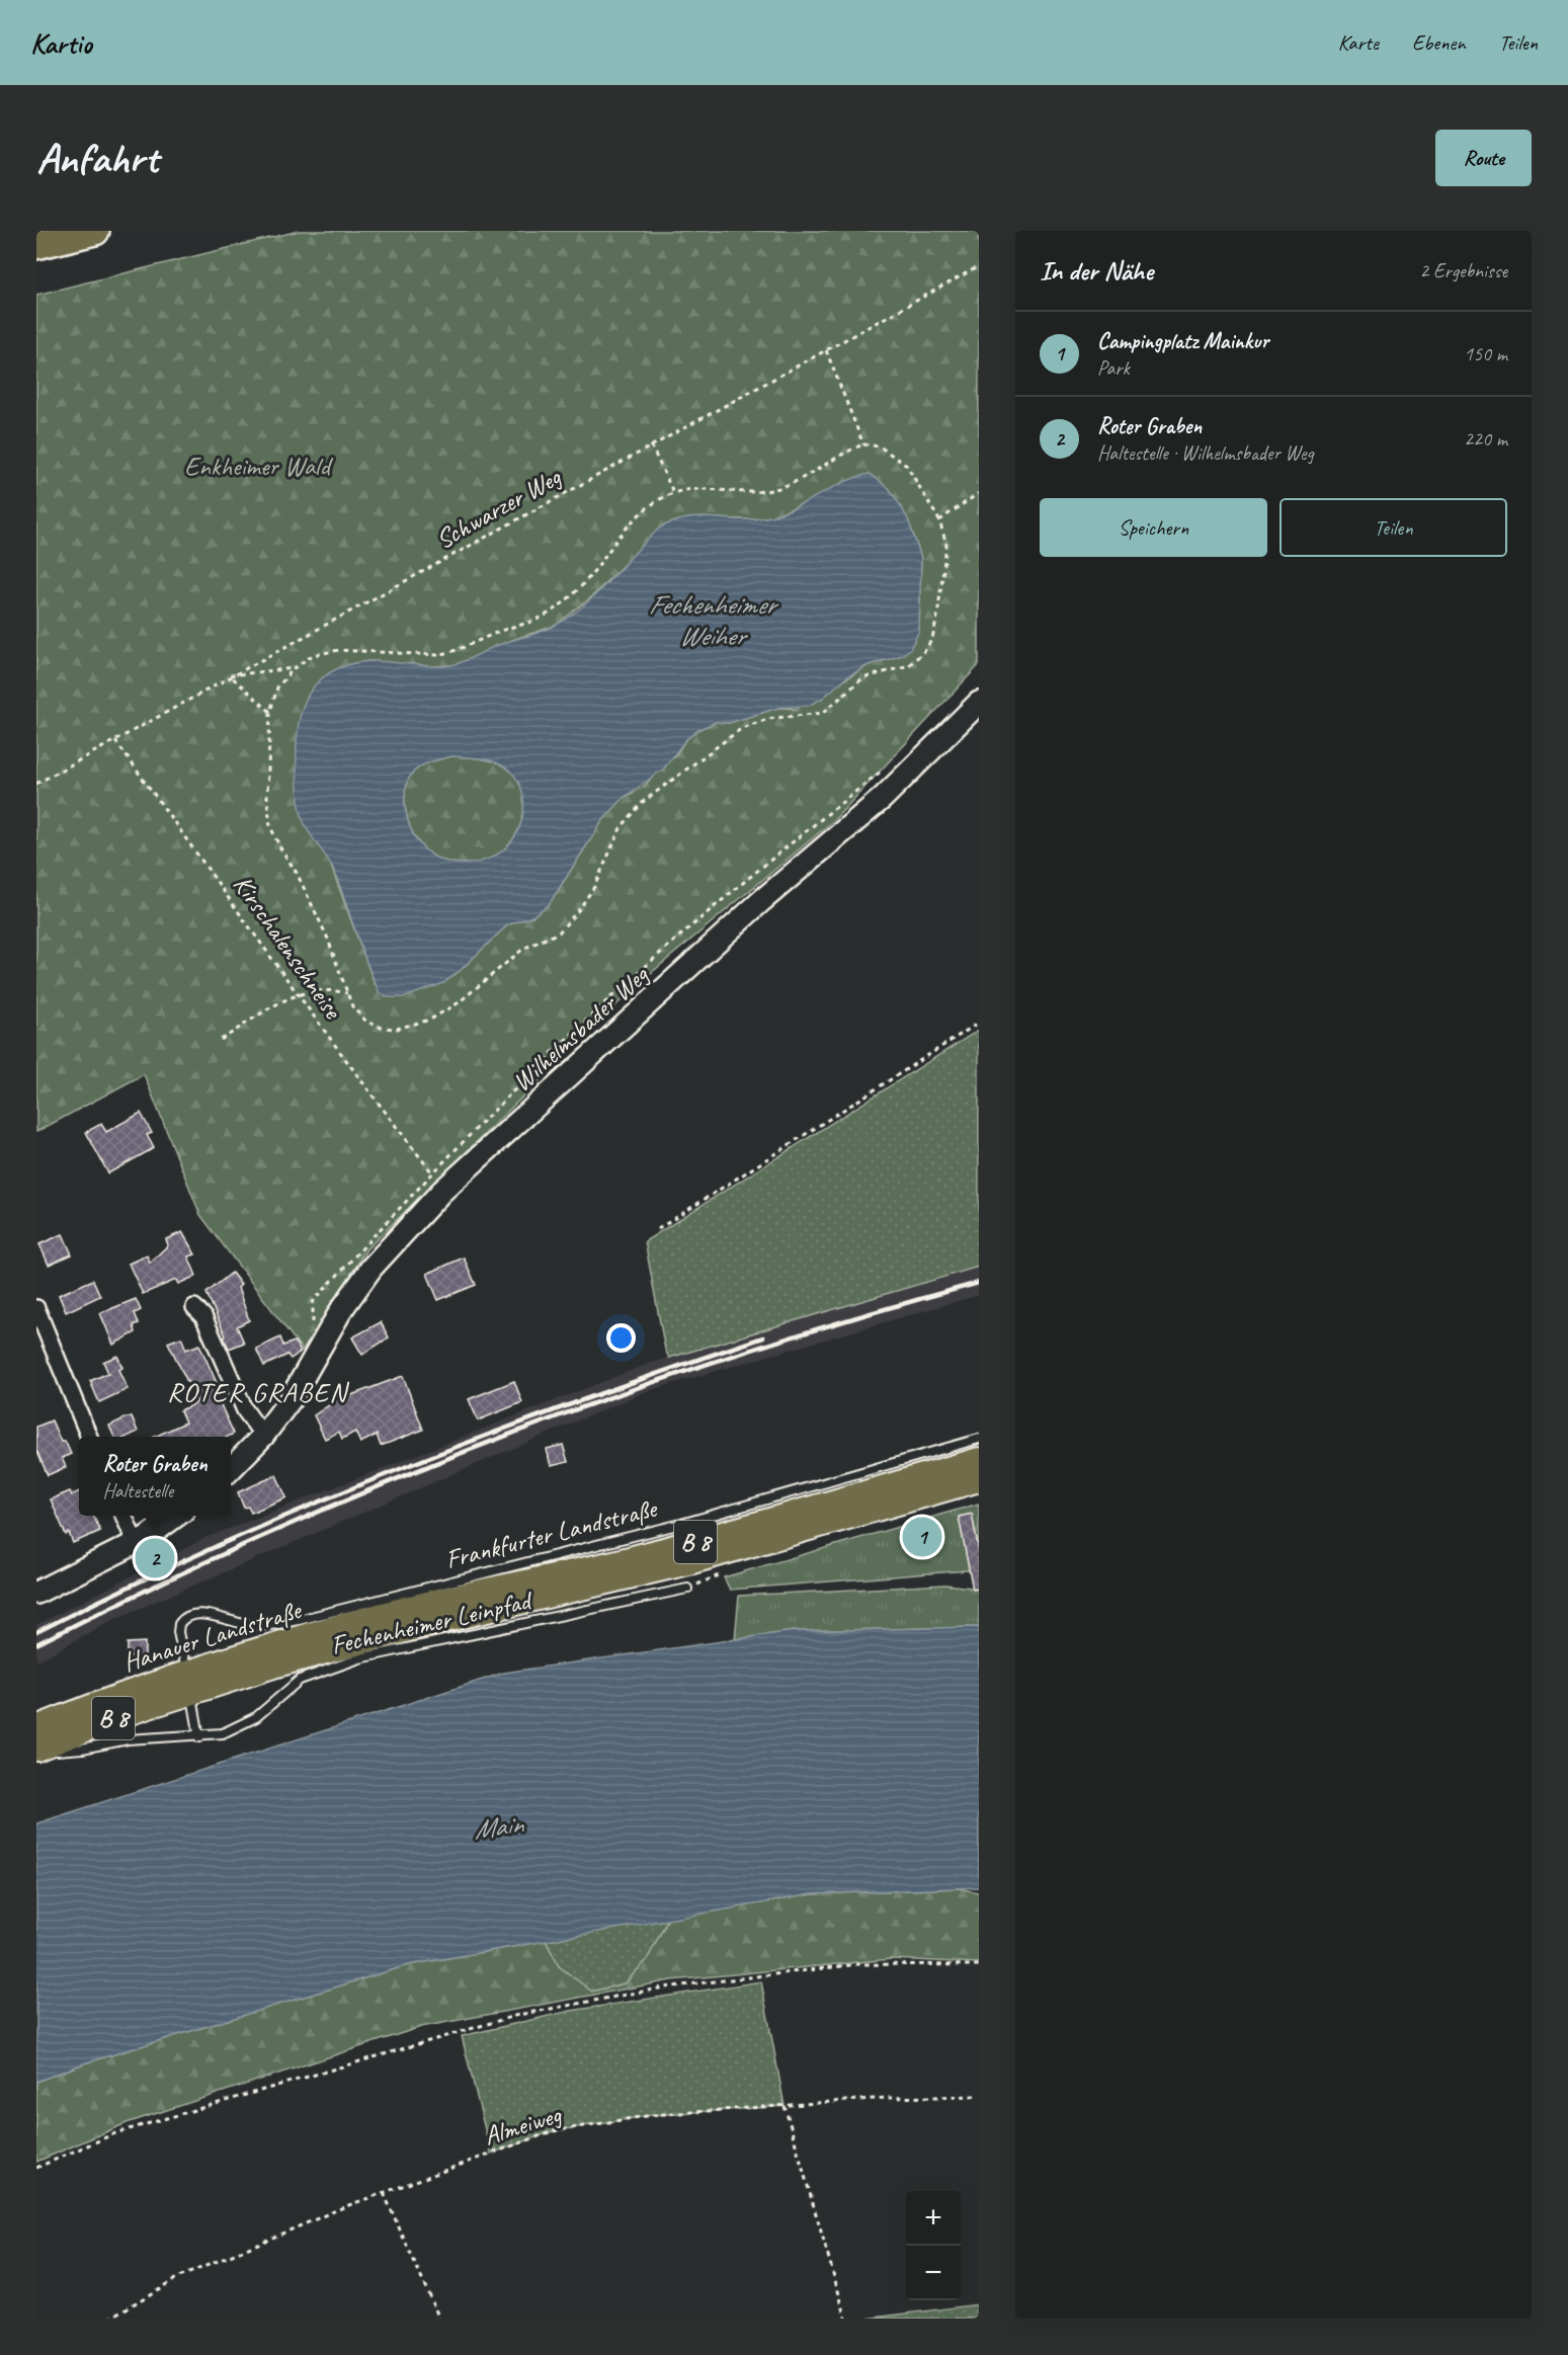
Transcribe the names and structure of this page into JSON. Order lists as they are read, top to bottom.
{
  "streets": {
    "main road": ["B 8", "Hanauer Landstraße"],
    "street": ["Wilhelmsbader Weg"],
    "lane": ["Frankfurter Landstraße", "Fechenheimer Leinpfad"],
    "path": ["Schwarzer Weg", "Kirschalenschneise", "Almeiweg"]
  },
  "crossings": [
    ["Schwarzer Weg", "Kirschalenschneise"],
    ["Frankfurter Landstraße", "B 8"],
    ["Frankfurter Landstraße", "Hanauer Landstraße"],
    ["B 8", "Hanauer Landstraße"],
    ["Fechenheimer Leinpfad", "Hanauer Landstraße"]
  ],
  "districts": ["ROTER GRABEN"],
  "water": ["Fechenheimer Weiher", "Main"],
  "parks": ["Enkheimer Wald"],
  "page": {
    "header": "Kartio",
    "nav": ["Karte", "Ebenen", "Teilen"],
    "buttons": [
      "Route",
      ["Speichern", "Teilen"]
    ],
    "title": "Anfahrt",
    "heading": ["In der Nähe", "2 Ergebnisse"],
    "list": [
      {
        "mark": "1",
        "name": "Campingplatz Mainkur",
        "note": "Park",
        "value": "150 m"
      },
      {
        "mark": "2",
        "name": "Roter Graben",
        "note": "Haltestelle · Wilhelmsbader Weg",
        "value": "220 m"
      }
    ],
    "popup": ["Roter Graben", "Haltestelle"],
    "pins": ["1", "2"],
    "map_buttons": ["+", "−"]
  }
}
